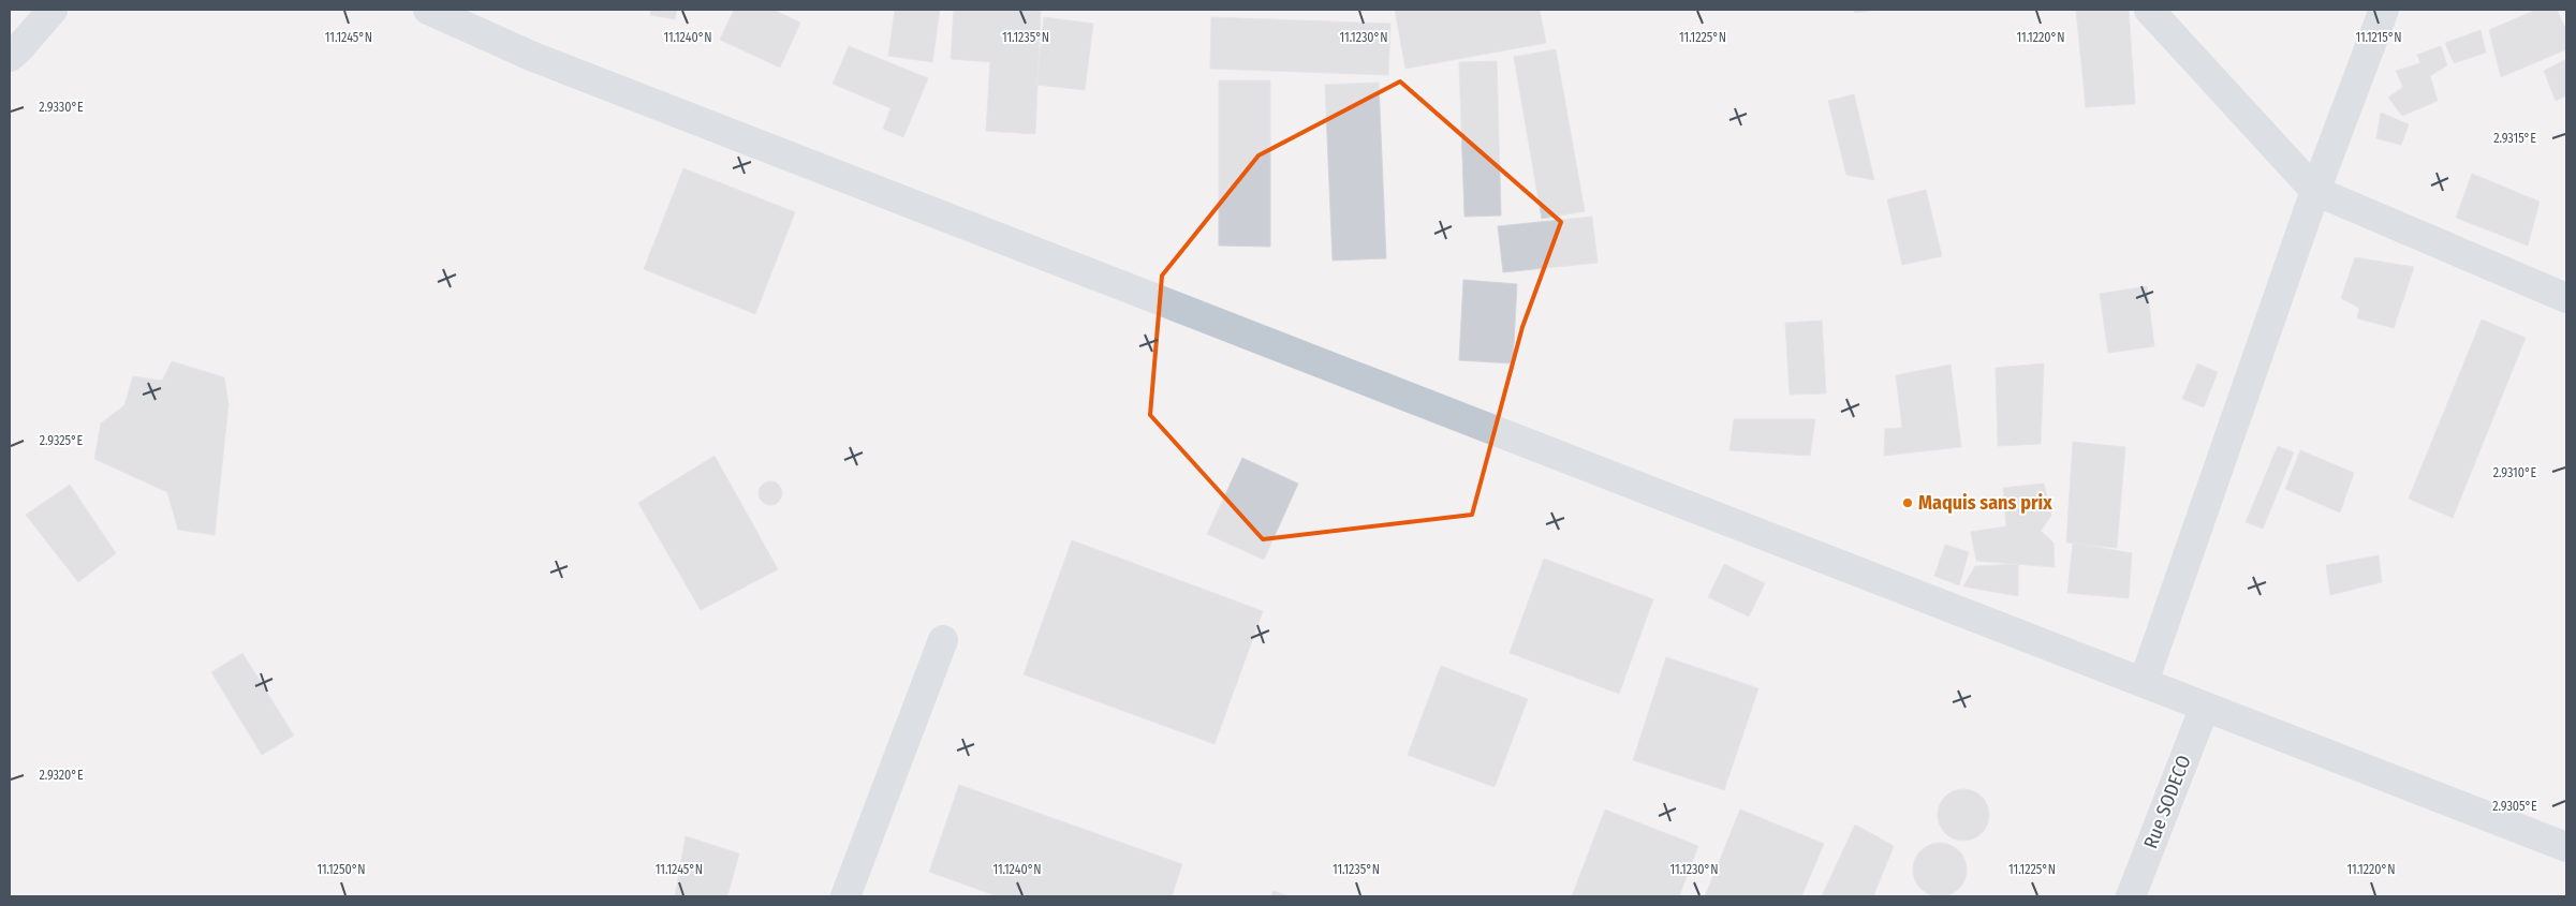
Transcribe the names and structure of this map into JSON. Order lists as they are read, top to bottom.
{
  "streets": {
    "street": ["Rue SODECO"]
  },
  "places": ["Maquis sans prix"],
  "coordinates": [
    "11.1245°N",
    "11.1240°N",
    "11.1235°N",
    "11.1230°N",
    "11.1225°N",
    "11.1220°N",
    "11.1215°N",
    "2.9330°E",
    "2.9315°E",
    "2.9325°E",
    "2.9310°E",
    "2.9320°E",
    "2.9305°E",
    "11.1250°N"
  ]
}
